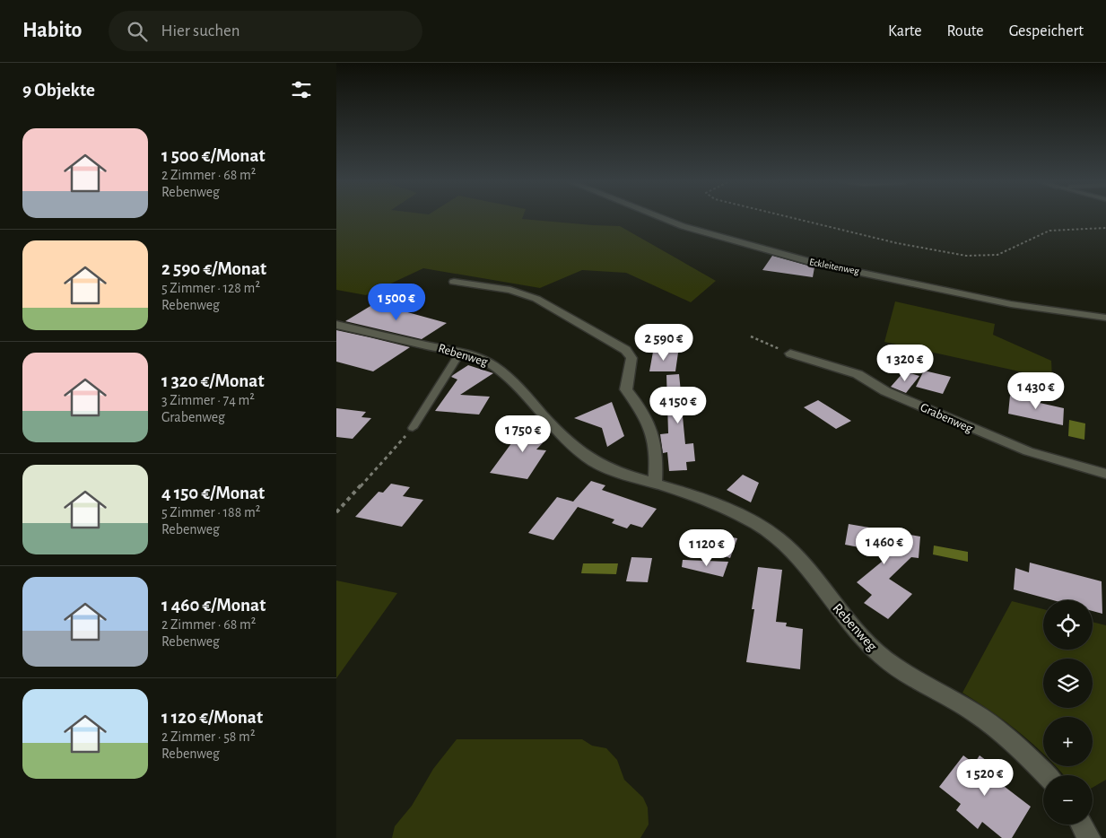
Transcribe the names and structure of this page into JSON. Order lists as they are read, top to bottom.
{
  "streets": {
    "street": ["Eckleitenweg", "Rebenweg", "Grabenweg"]
  },
  "page": {
    "header": "Habito",
    "search": "Hier suchen",
    "nav": ["Karte", "Route", "Gespeichert"],
    "heading": "9 Objekte",
    "list": [
      {
        "name": "1 500 €/Monat",
        "note": "2 Zimmer · 68 m² · Rebenweg"
      },
      {
        "name": "2 590 €/Monat",
        "note": "5 Zimmer · 128 m² · Rebenweg"
      },
      {
        "name": "1 320 €/Monat",
        "note": "3 Zimmer · 74 m² · Grabenweg"
      },
      {
        "name": "4 150 €/Monat",
        "note": "5 Zimmer · 188 m² · Rebenweg"
      },
      {
        "name": "1 460 €/Monat",
        "note": "2 Zimmer · 68 m² · Rebenweg"
      },
      {
        "name": "1 120 €/Monat",
        "note": "2 Zimmer · 58 m² · Rebenweg"
      }
    ],
    "price": [
      "1 500 €",
      "2 590 €",
      "1 320 €",
      "1 430 €",
      "4 150 €",
      "1 750 €",
      "1 460 €",
      "1 120 €",
      "1 520 €"
    ],
    "map_buttons": ["+", "−"]
  }
}
